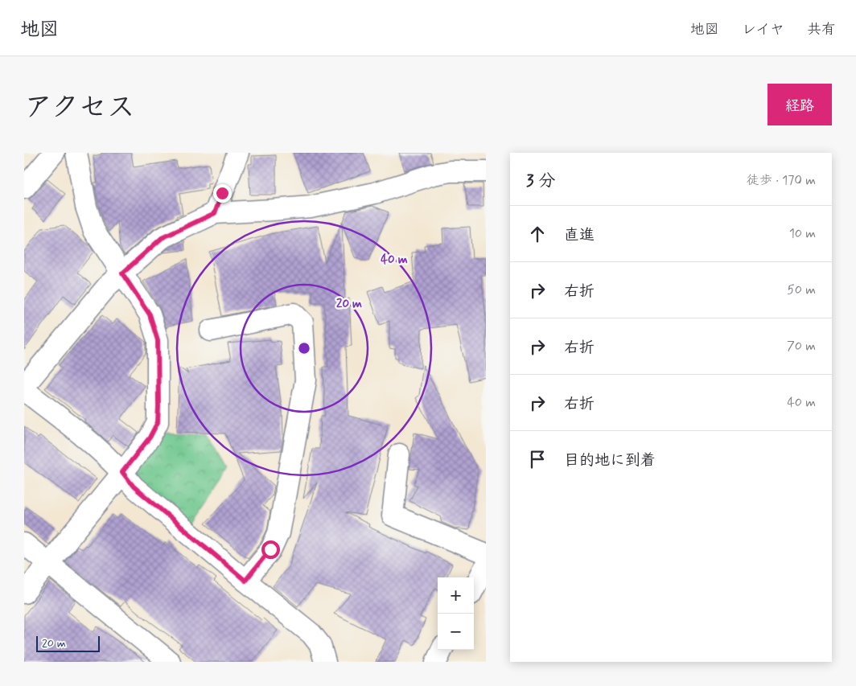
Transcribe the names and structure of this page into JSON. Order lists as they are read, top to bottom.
{
  "scale_bar": "20 m",
  "page": {
    "header": "地図",
    "nav": ["地図", "レイヤ", "共有"],
    "title": "アクセス",
    "buttons": "経路",
    "heading": ["3 分", "徒歩 · 170 m"],
    "list": [
      ["直進", "10 m"],
      ["右折", "50 m"],
      ["右折", "70 m"],
      ["右折", "40 m"],
      "目的地に到着"
    ],
    "map_buttons": ["+", "−"],
    "scale": "20 m"
  },
  "rings": ["40 m", "20 m"]
}
